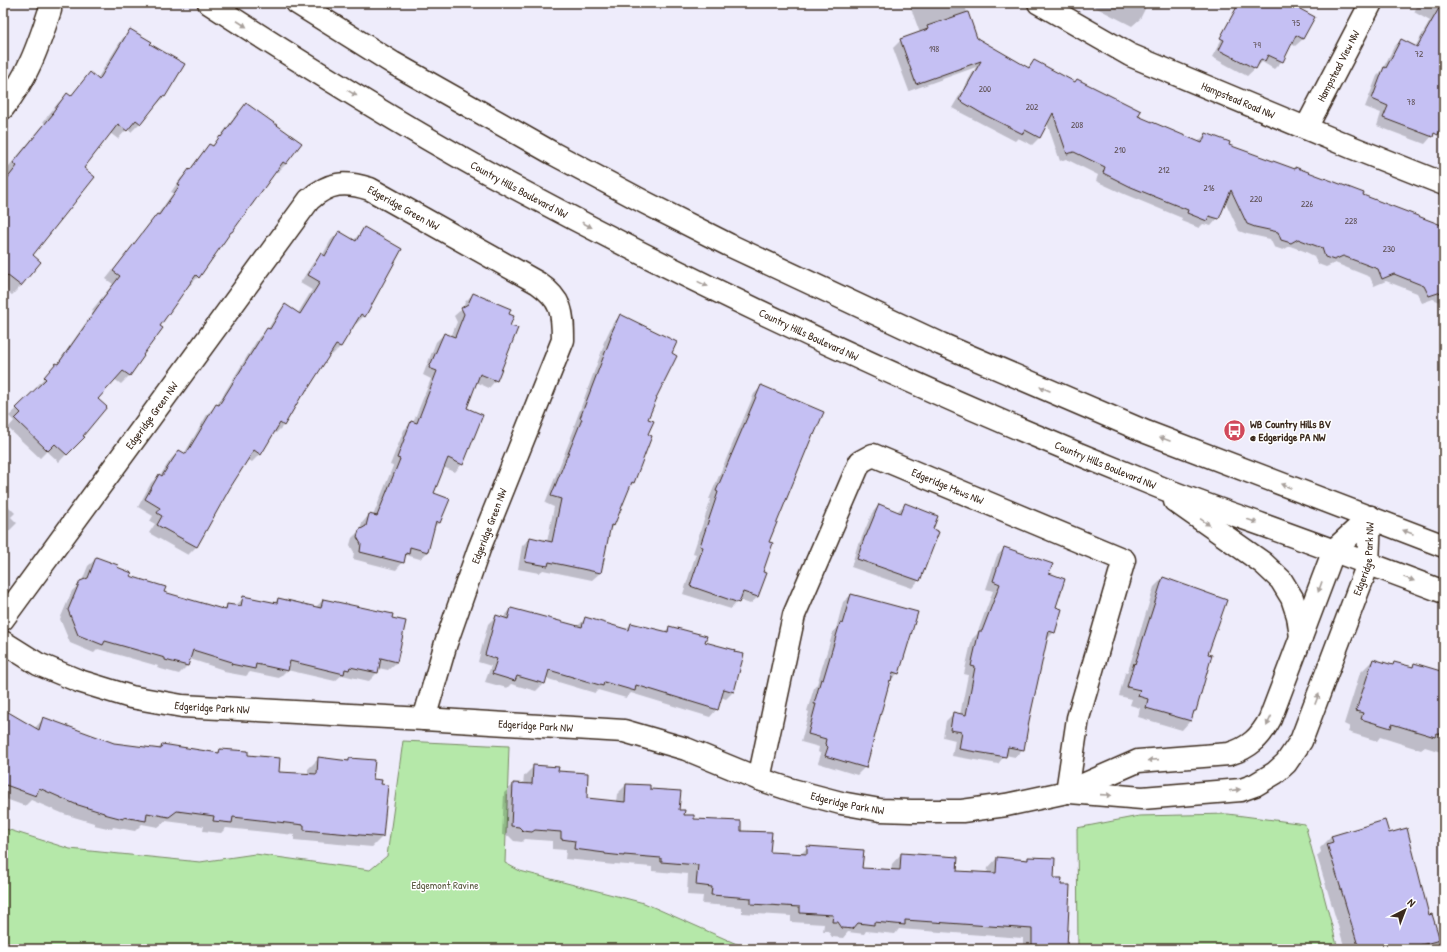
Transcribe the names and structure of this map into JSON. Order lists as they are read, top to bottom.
{
  "streets": {
    "street": [
      "Hampstead View NW",
      "Hampstead Road NW",
      "Country Hills Boulevard NW",
      "Edgeridge Green NW",
      "Edgeridge Mews NW",
      "Edgeridge Park NW"
    ]
  },
  "crossings": [
    ["Hampstead View NW", "Hampstead Road NW"],
    ["Country Hills Boulevard NW", "Edgeridge Park NW"],
    ["Edgeridge Green NW", "Edgeridge Park NW"],
    ["Edgeridge Mews NW", "Edgeridge Park NW"]
  ],
  "parks": ["Edgemont Ravine"],
  "places": {
    "bus stop": ["WB Country Hills BV @ Edgeridge PA NW"]
  },
  "house_numbers": [
    "75",
    "79",
    "198",
    "72",
    "200",
    "78",
    "202",
    "208",
    "210",
    "212",
    "216",
    "220",
    "226",
    "228",
    "230"
  ],
  "north": "top right"
}
